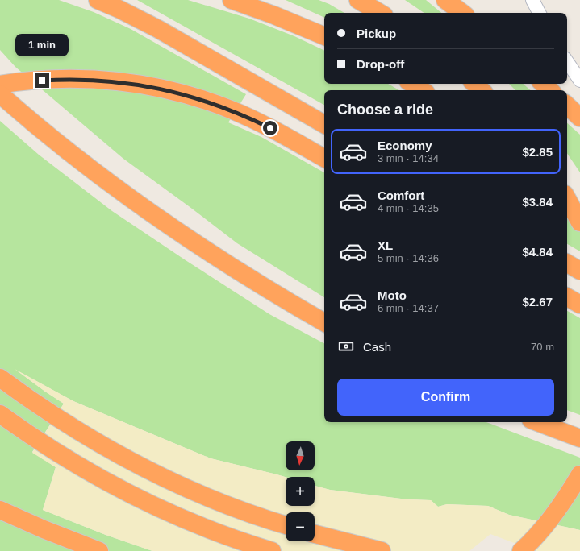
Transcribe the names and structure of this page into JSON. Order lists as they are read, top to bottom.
{
  "north": "bottom",
  "page": {
    "banner": ["Pickup", "Drop-off"],
    "bubble": "1 min",
    "heading": "Choose a ride",
    "list": [
      {
        "name": "Economy",
        "note": "3 min · 14:34",
        "value": "$2.85"
      },
      {
        "name": "Comfort",
        "note": "4 min · 14:35",
        "value": "$3.84"
      },
      {
        "name": "XL",
        "note": "5 min · 14:36",
        "value": "$4.84"
      },
      {
        "name": "Moto",
        "note": "6 min · 14:37",
        "value": "$2.67"
      }
    ],
    "pay": ["Cash", "70 m"],
    "buttons": "Confirm",
    "map_buttons": ["+", "−"]
  }
}
